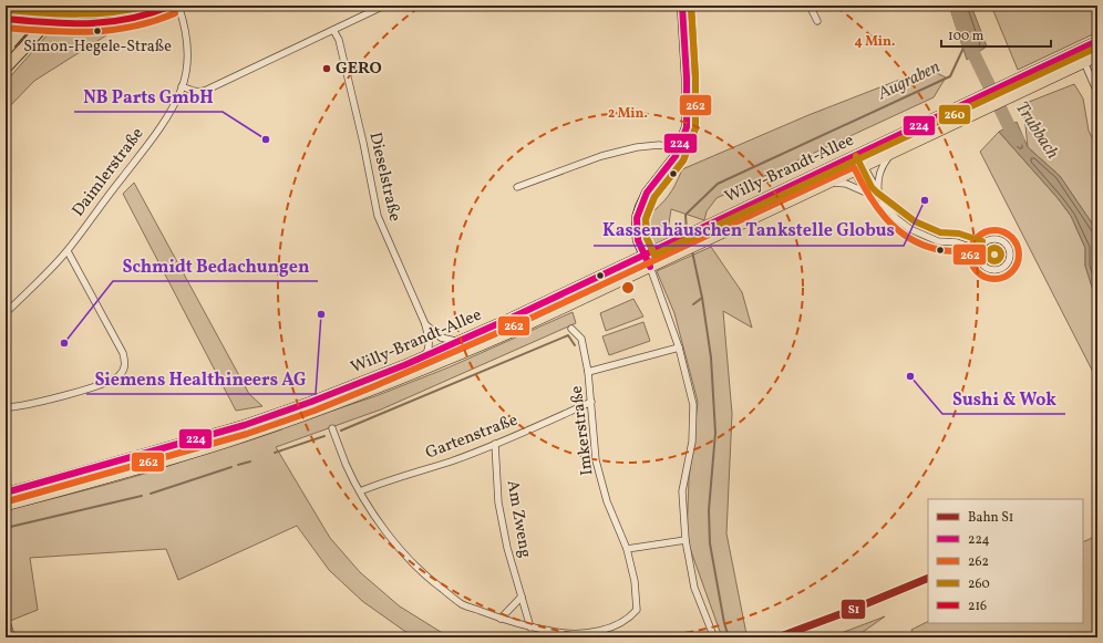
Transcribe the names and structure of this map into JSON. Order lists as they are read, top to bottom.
{
  "streets": {
    "main road": ["Willy-Brandt-Allee"],
    "street": [
      "Daimlerstraße",
      "Dieselstraße",
      "Imkerstraße",
      "Gartenstraße",
      "Am Zweng"
    ]
  },
  "crossings": [
    ["Willy-Brandt-Allee", "Dieselstraße"],
    ["Imkerstraße", "Gartenstraße"],
    ["Imkerstraße", "Am Zweng"],
    ["Gartenstraße", "Am Zweng"]
  ],
  "water": ["Augraben", "Trubbach"],
  "places": [
    "Simon-Hegele-Straße",
    "GERO",
    "NB Parts GmbH",
    "Kassenhäuschen Tankstelle Globus",
    "Siemens Healthineers AG",
    "Schmidt Bedachungen",
    "Sushi & Wok"
  ],
  "lines": [
    "transit line 224",
    "transit line 262",
    "transit line 260",
    "transit line 216",
    "rail line S1"
  ],
  "legend": [
    "Bahn S1",
    "224",
    "262",
    "260",
    "216"
  ],
  "scale_bar": "100 m",
  "rings": ["4 Min.", "2 Min."]
}
